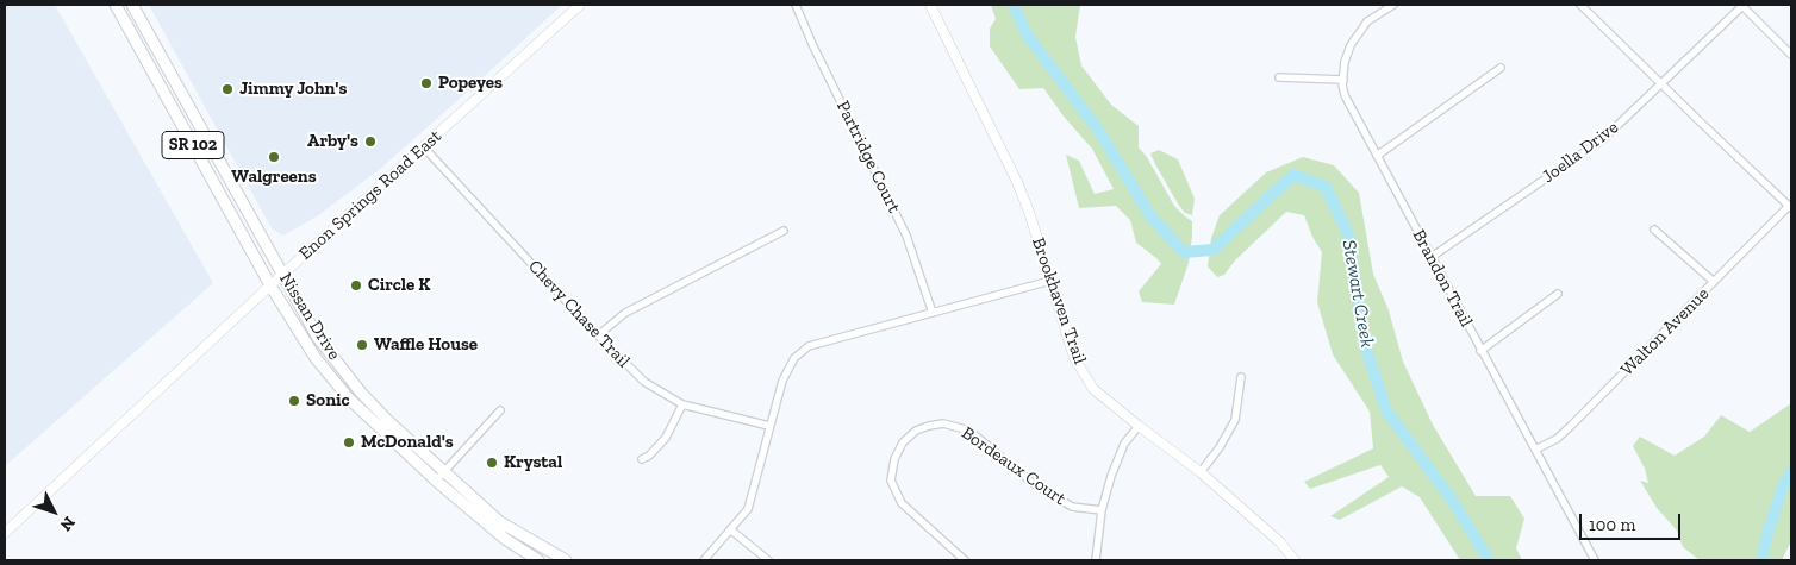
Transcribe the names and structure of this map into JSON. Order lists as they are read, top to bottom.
{
  "streets": {
    "main road": ["SR 102", "Nissan Drive"],
    "street": [
      "Joella Drive",
      "Partridge Court",
      "Enon Springs Road East",
      "Brandon Trail",
      "Brookhaven Trail",
      "Chevy Chase Trail",
      "Walton Avenue",
      "Bordeaux Court"
    ]
  },
  "crossings": [
    ["Joella Drive", "Brandon Trail"],
    ["Enon Springs Road East", "Chevy Chase Trail"],
    ["Enon Springs Road East", "Nissan Drive"],
    ["Brandon Trail", "Walton Avenue"]
  ],
  "water": ["Stewart Creek"],
  "places": [
    "Popeyes",
    "Jimmy John's",
    "Arby's",
    "Walgreens",
    "Circle K",
    "Waffle House",
    "Sonic",
    "McDonald's",
    "Krystal"
  ],
  "scale_bar": "100 m",
  "north": "bottom right"
}
